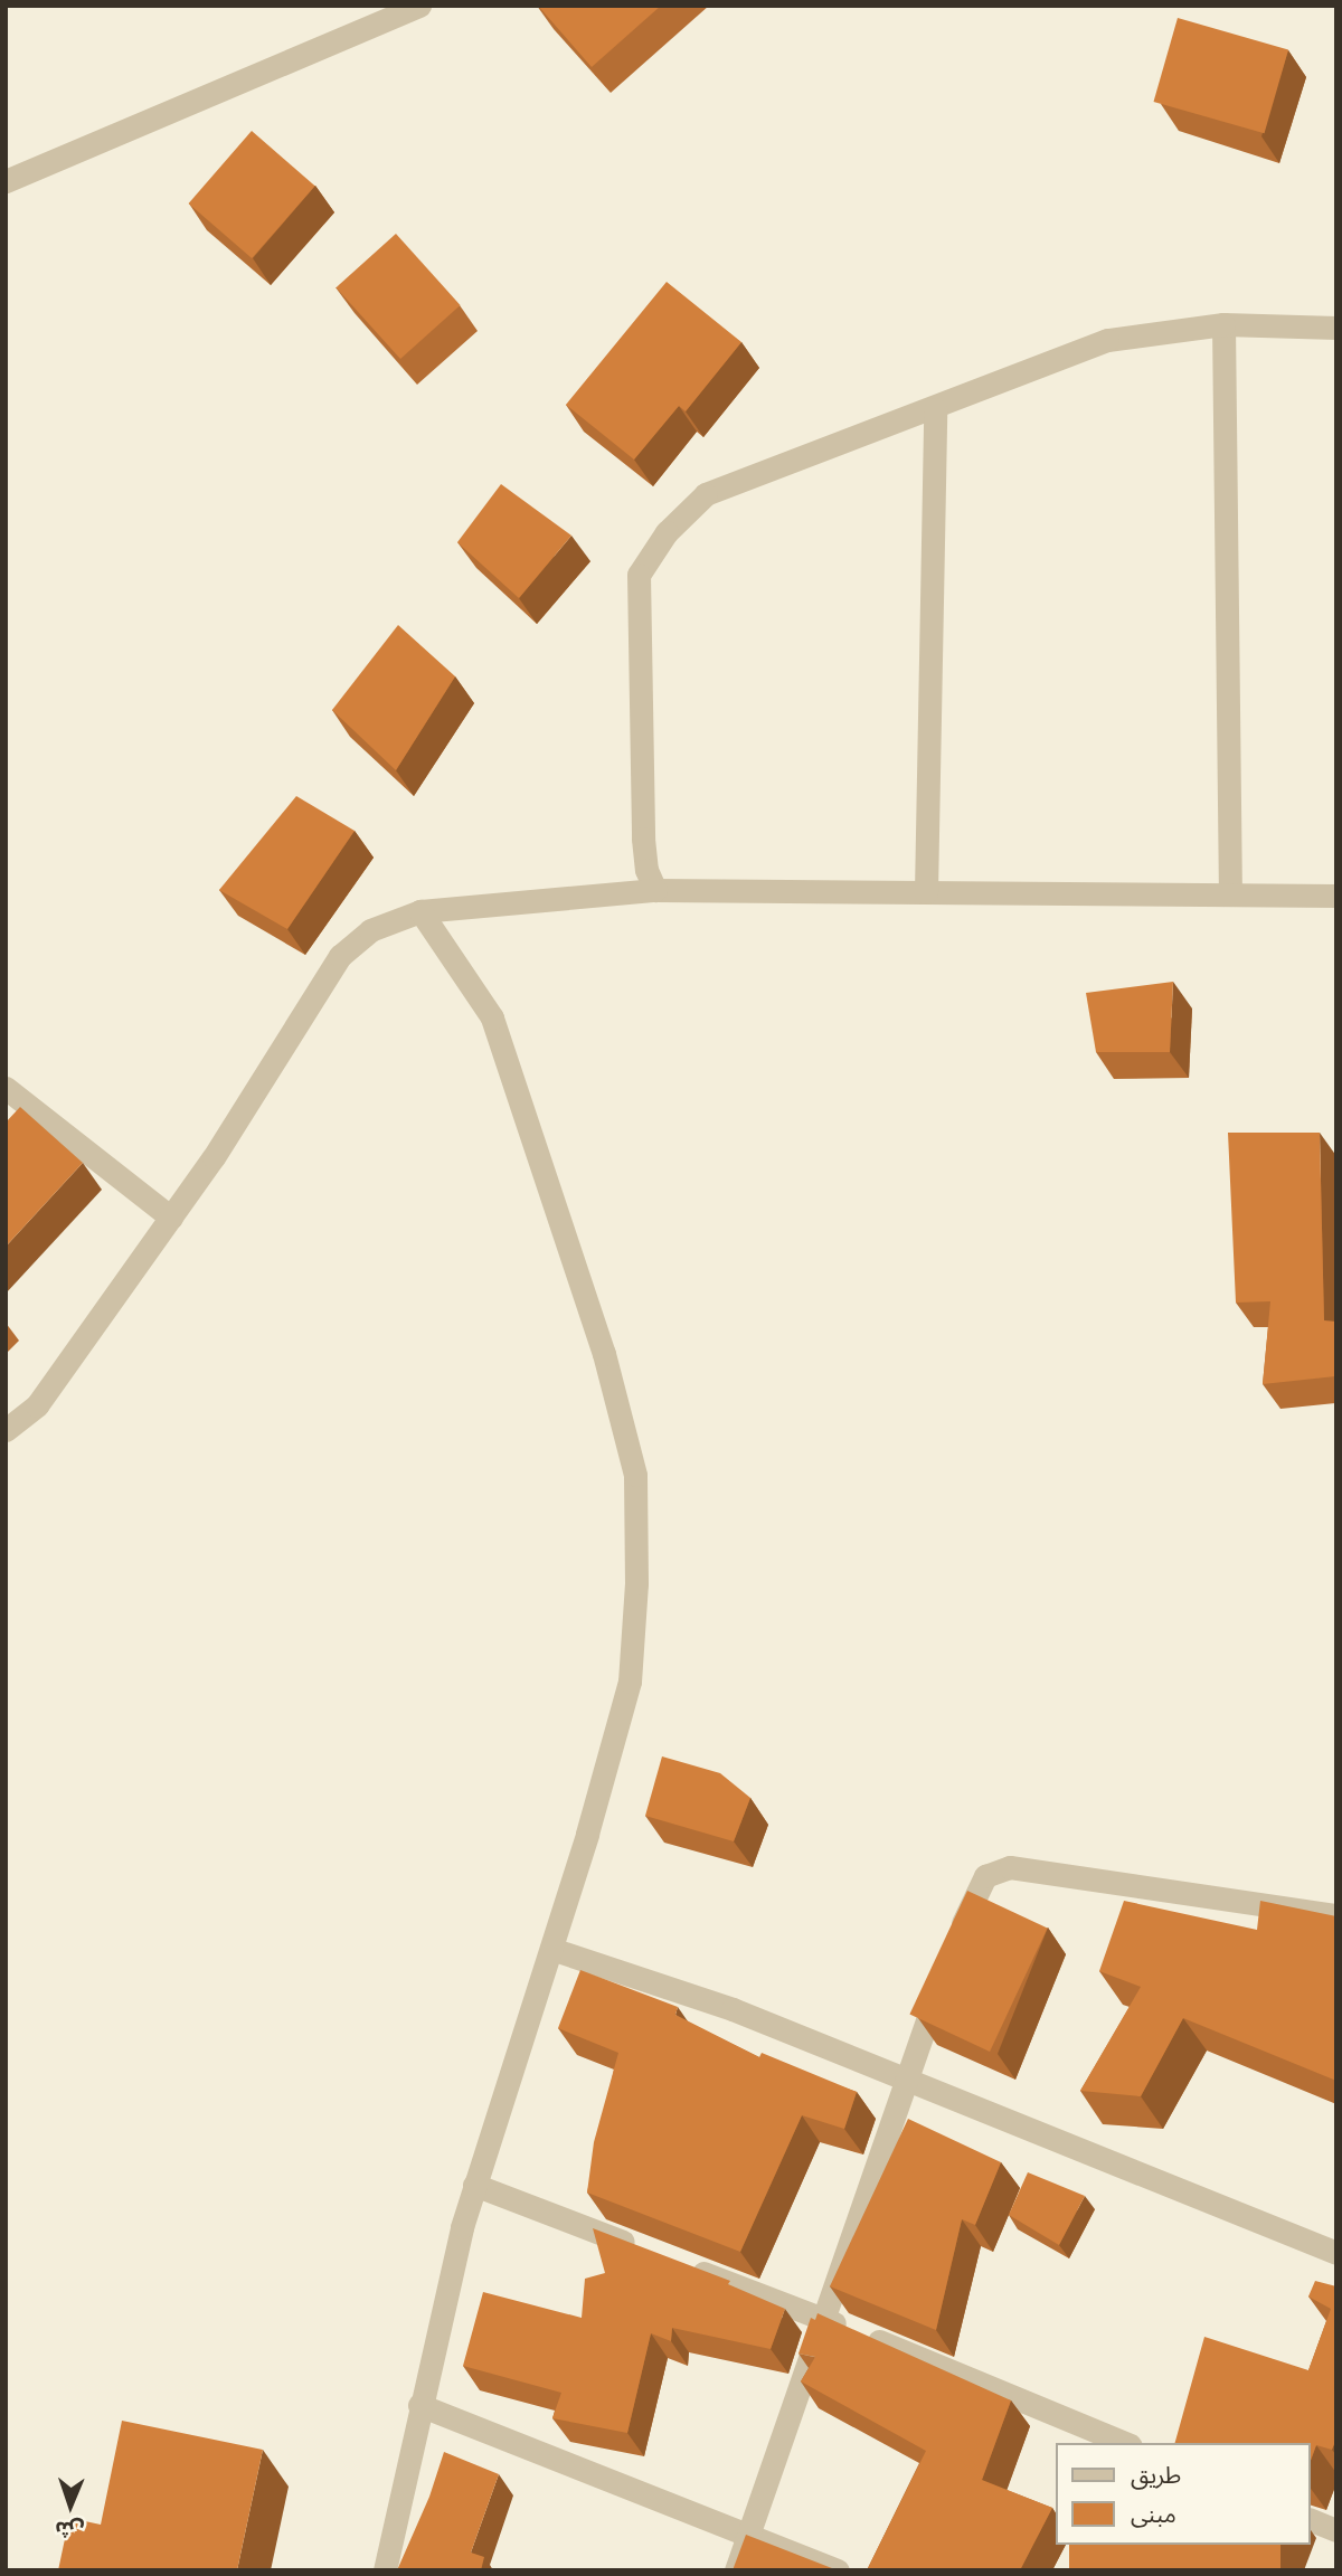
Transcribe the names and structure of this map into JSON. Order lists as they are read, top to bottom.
{
  "legend": ["طريق", "مبنى"],
  "north": "bottom"
}
